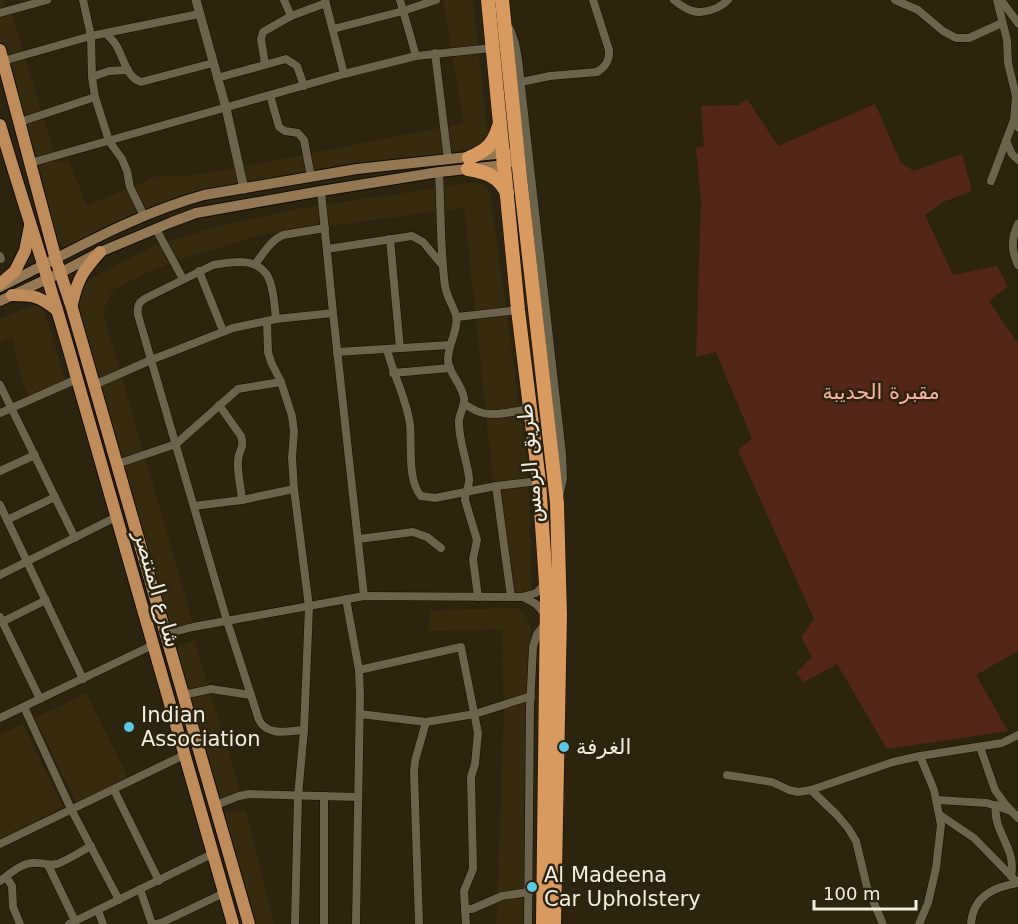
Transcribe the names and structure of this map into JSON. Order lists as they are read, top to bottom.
{
  "streets": {
    "highway": ["طريق الرمس"],
    "main road": ["شارع المنتصر"]
  },
  "parks": ["مقبرة الحديبة"],
  "places": ["Indian Association", "الغرفة", "Al Madeena Car Upholstery"],
  "scale_bar": "100 m"
}
